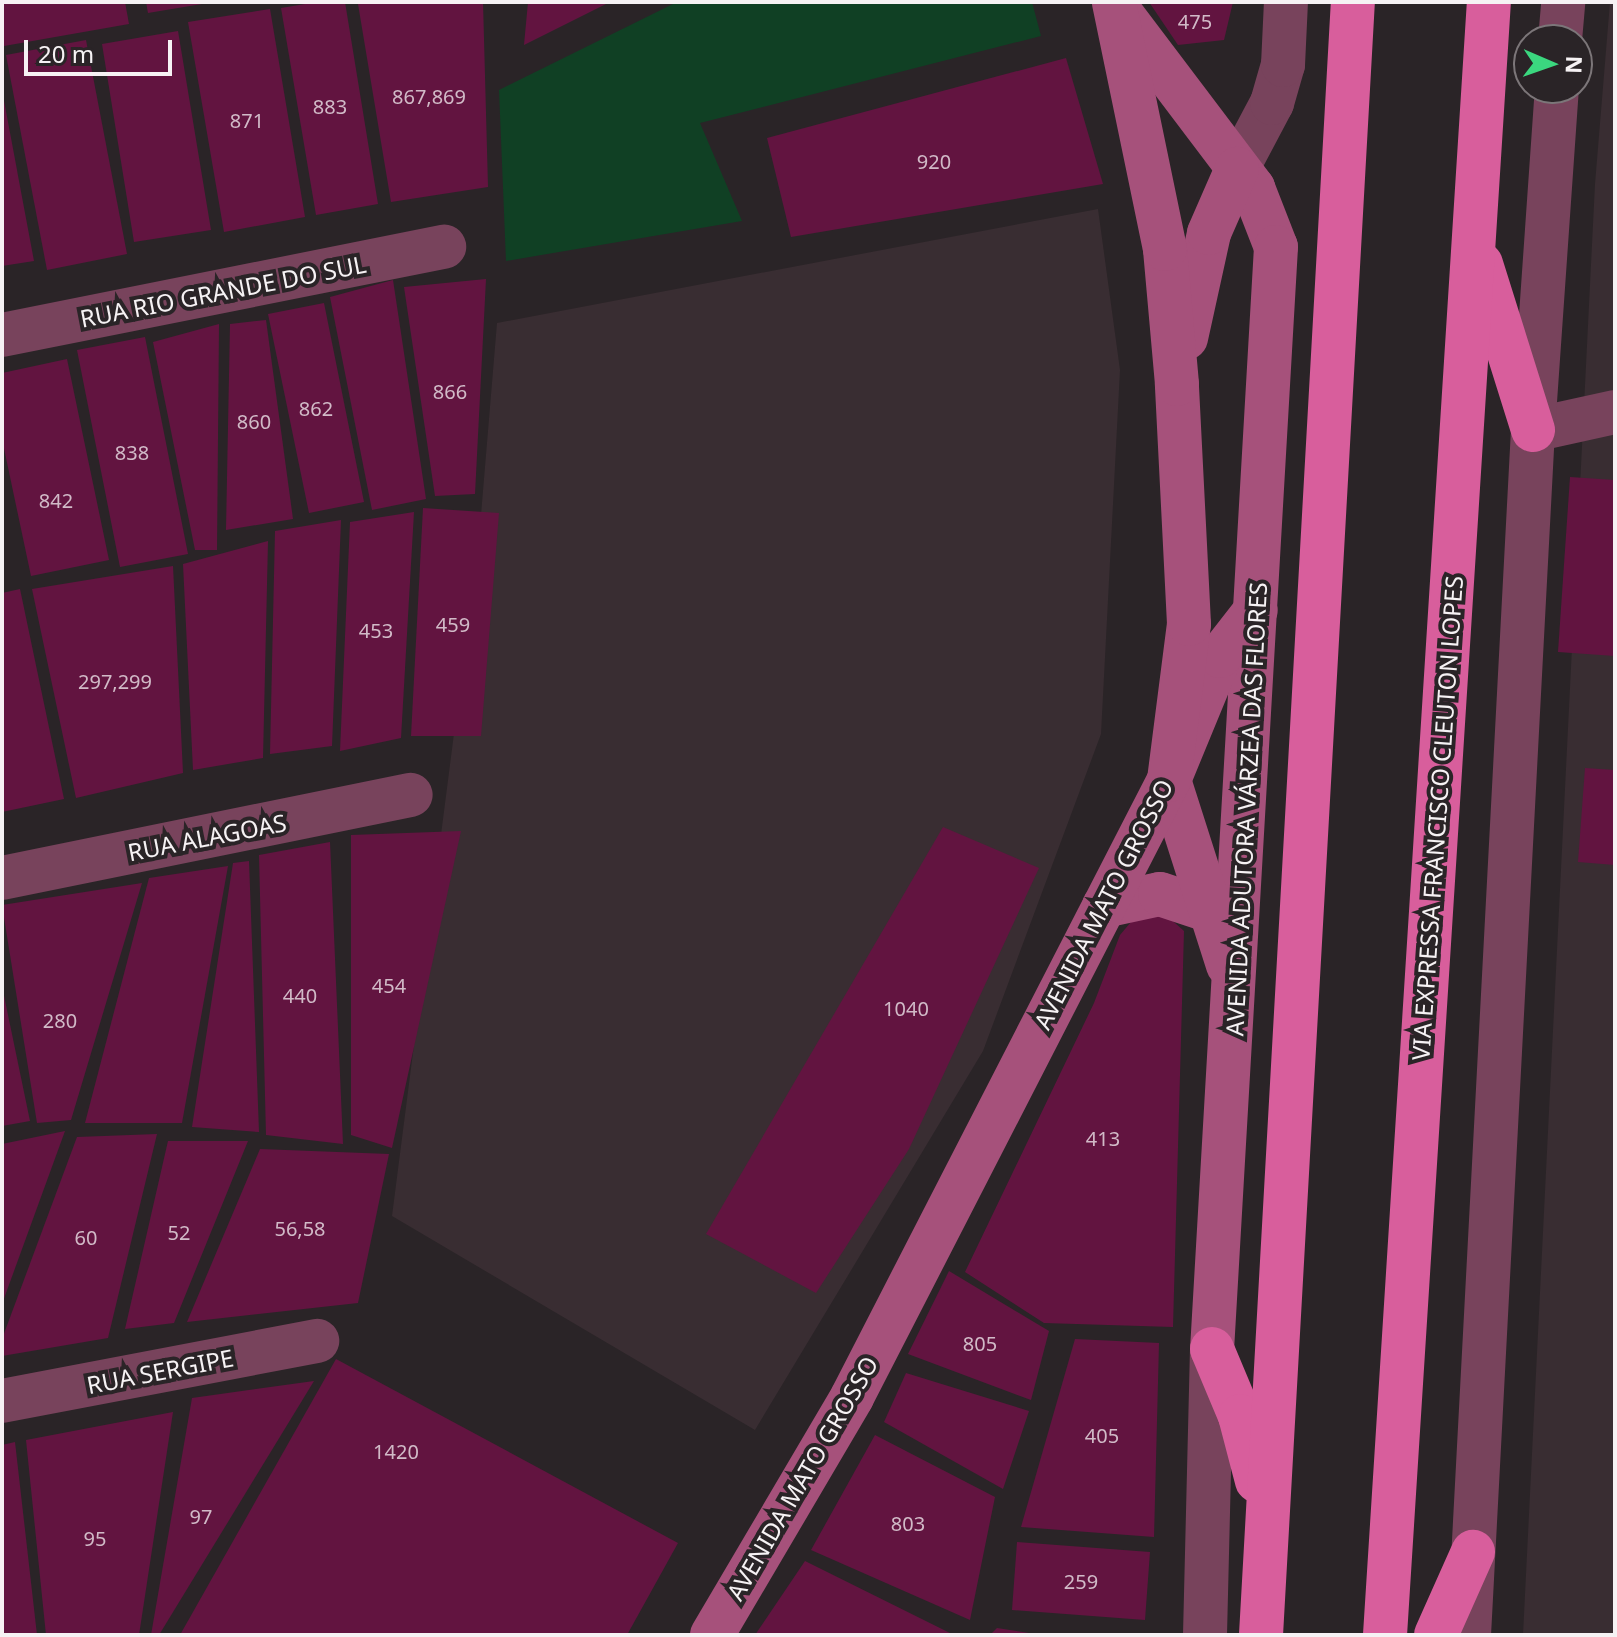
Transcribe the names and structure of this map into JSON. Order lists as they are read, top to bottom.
{
  "streets": {
    "highway": ["VIA EXPRESSA FRANCISCO CLEUTON LOPES"],
    "main road": ["AVENIDA ADUTORA VÁRZEA DAS FLORES", "AVENIDA MATO GROSSO"],
    "street": ["RUA RIO GRANDE DO SUL", "RUA ALAGOAS", "RUA SERGIPE"]
  },
  "crossings": [
    ["AVENIDA ADUTORA VÁRZEA DAS FLORES", "AVENIDA MATO GROSSO"]
  ],
  "house_numbers": [
    "475",
    "867,869",
    "883",
    "871",
    "920",
    "866",
    "862",
    "860",
    "838",
    "842",
    "459",
    "453",
    "297,299",
    "454",
    "440",
    "1040",
    "280",
    "413",
    "56,58",
    "52",
    "60",
    "805",
    "405",
    "1420",
    "97",
    "803",
    "95",
    "259"
  ],
  "scale_bar": "20 m",
  "north": "right"
}
